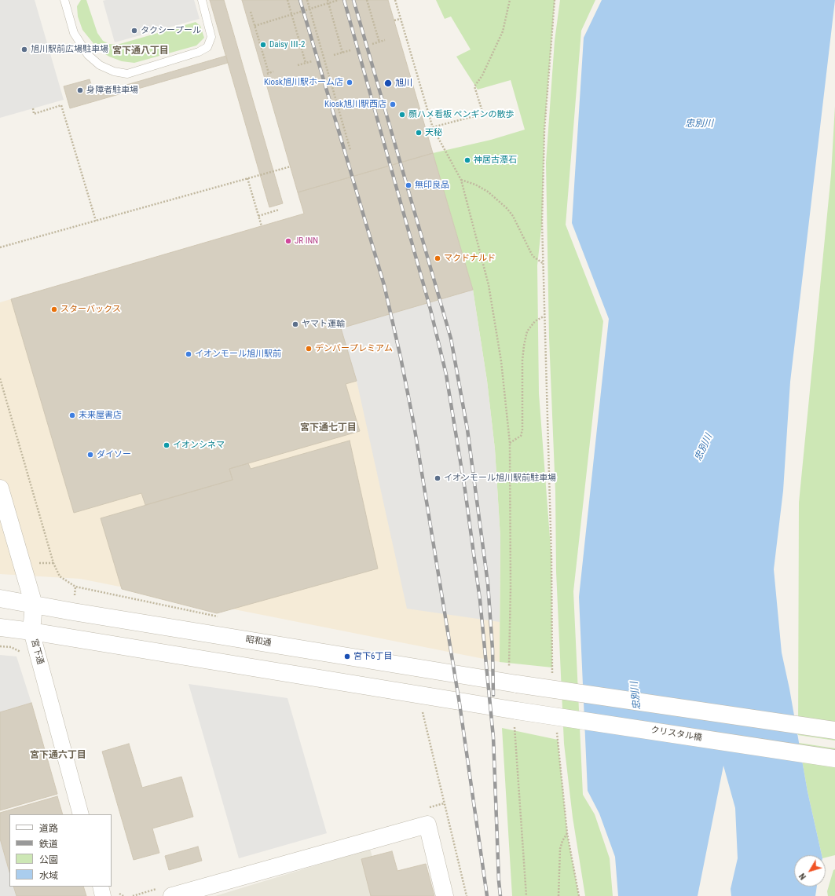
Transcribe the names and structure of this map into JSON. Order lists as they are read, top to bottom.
{
  "streets": {
    "street": ["昭和通", "宮下通", "クリスタル橋"]
  },
  "crossings": [
    ["昭和通", "宮下通"]
  ],
  "districts": ["宮下通八丁目", "宮下通七丁目", "宮下通六丁目"],
  "water": ["忠別川"],
  "places": [
    "タクシープール",
    "Daisy Ⅲ-2",
    "旭川駅前広場駐車場",
    "Kiosk旭川駅ホーム店",
    "旭川",
    "身障者駐車場",
    "Kiosk旭川駅西店",
    "顔ハメ看板 ペンギンの散歩",
    "天秘",
    "神居古潭石",
    "無印良品",
    "JR INN",
    "マクドナルド",
    "スターバックス",
    "ヤマト運輸",
    "デンバープレミアム",
    "イオンモール旭川駅前",
    "未来屋書店",
    "イオンシネマ",
    "ダイソー",
    "イオンモール旭川駅前駐車場",
    "宮下6丁目"
  ],
  "legend": [
    "道路",
    "鉄道",
    "公園",
    "水域"
  ],
  "north": "bottom left"
}
